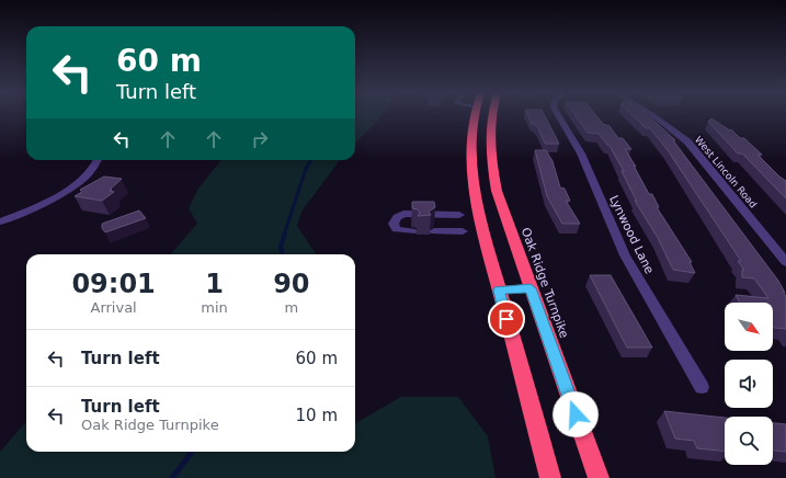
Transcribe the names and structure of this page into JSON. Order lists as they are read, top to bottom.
{
  "streets": {
    "highway": ["Oak Ridge Turnpike"],
    "street": ["West Lincoln Road", "Lynwood Lane"]
  },
  "north": "bottom right",
  "page": {
    "turn": ["60 m", "Turn left"],
    "eta": [
      "09:01",
      "Arrival",
      "1",
      "min",
      "90",
      "m"
    ],
    "list": [
      {
        "name": "Turn left",
        "value": "60 m"
      },
      {
        "name": "Turn left",
        "note": "Oak Ridge Turnpike",
        "value": "10 m"
      }
    ]
  }
}
